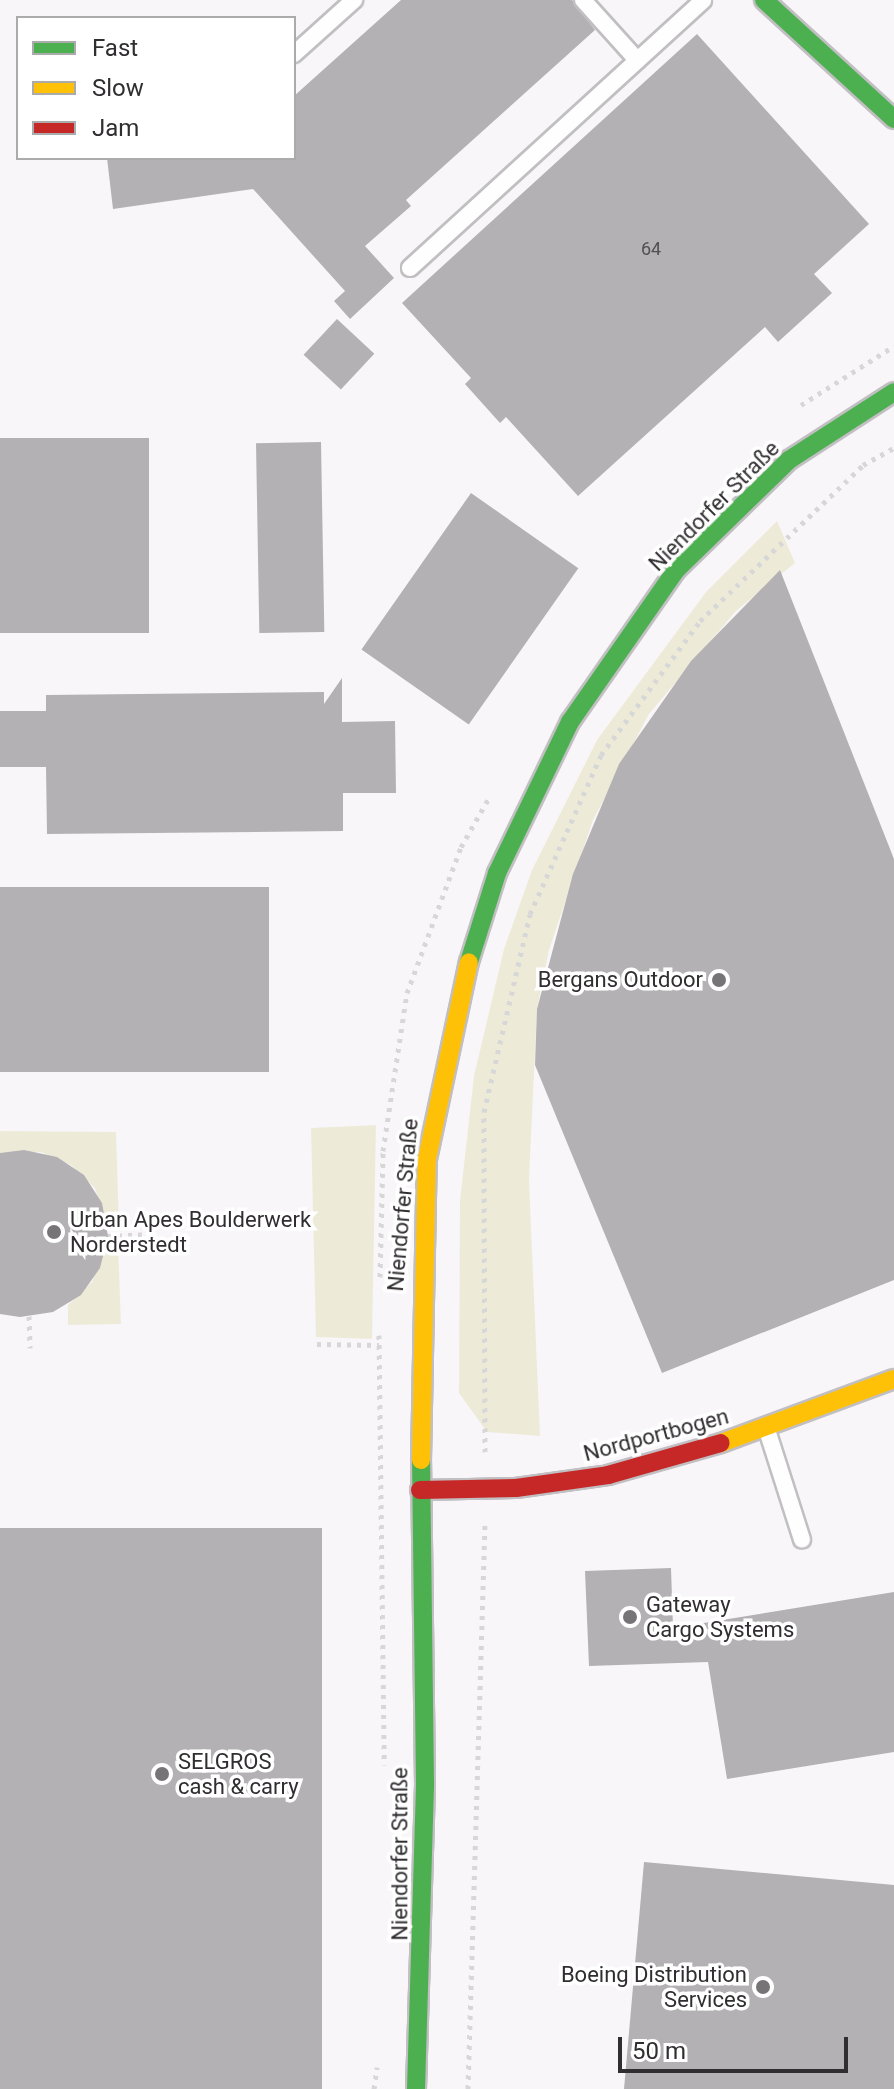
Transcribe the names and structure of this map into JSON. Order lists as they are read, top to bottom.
{
  "streets": {
    "main road": ["Niendorfer Straße", "Nordportbogen"]
  },
  "crossings": [
    ["Niendorfer Straße", "Nordportbogen"]
  ],
  "places": [
    "Bergans Outdoor",
    "Urban Apes Boulderwerk Norderstedt",
    "Gateway Cargo Systems",
    "SELGROS cash & carry",
    "Boeing Distribution Services"
  ],
  "house_numbers": ["64"],
  "legend": ["Fast", "Slow", "Jam"],
  "scale_bar": "50 m"
}
